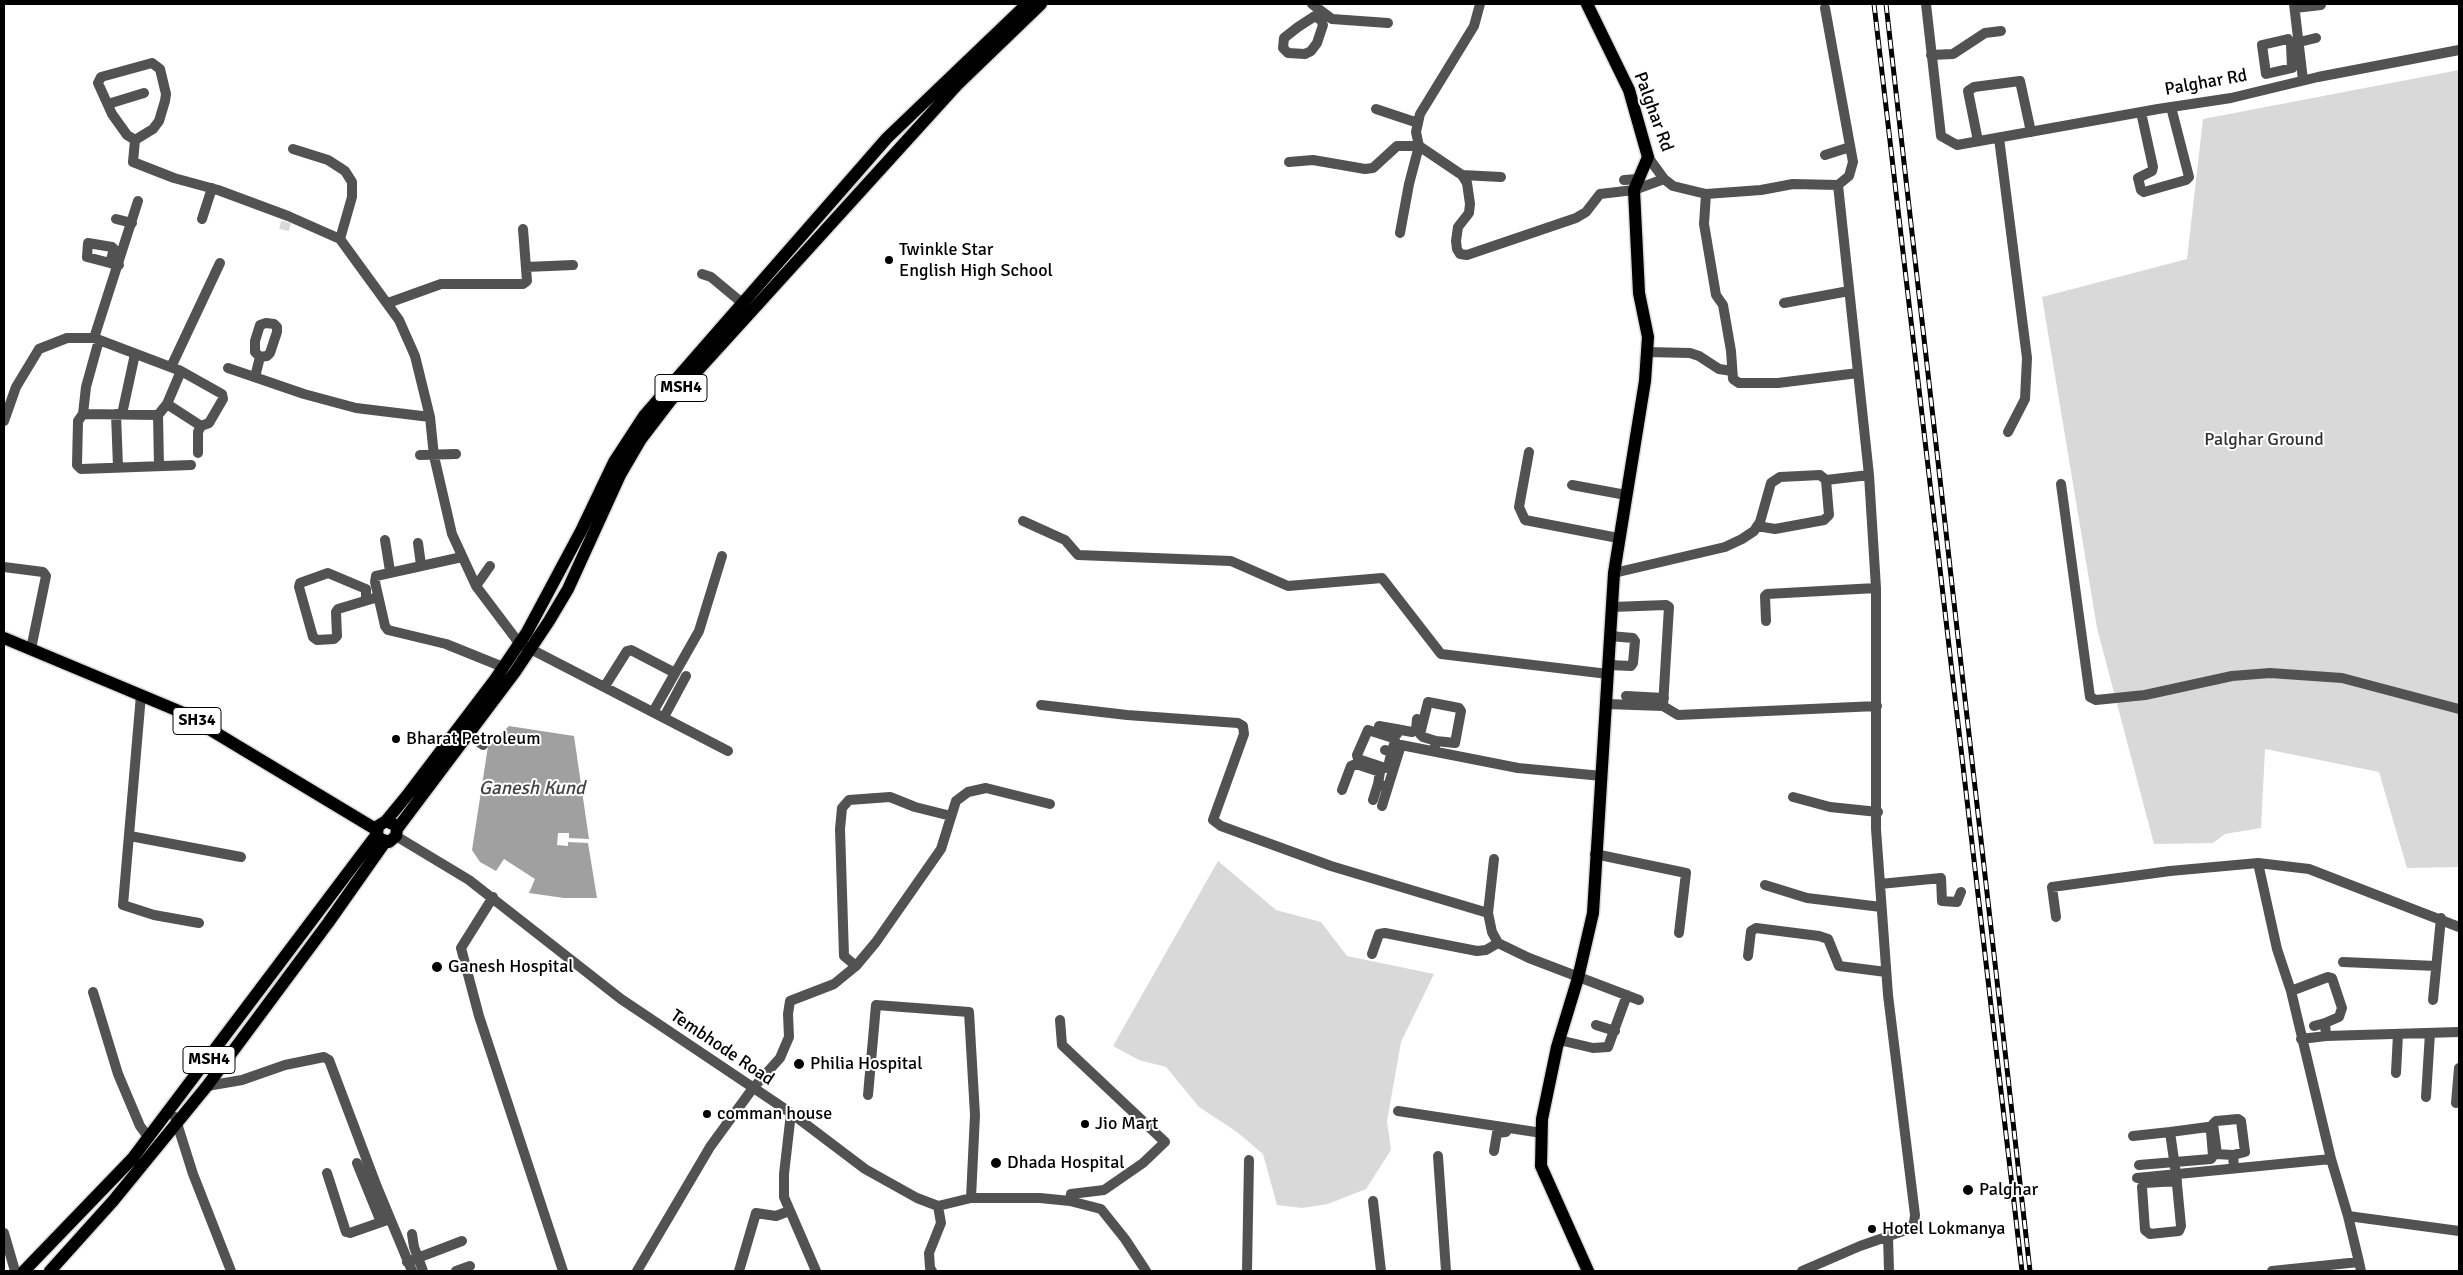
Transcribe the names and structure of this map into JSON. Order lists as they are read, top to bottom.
{
  "streets": {
    "main road": ["Palghar Rd", "MSH4", "SH34"],
    "street": ["Tembhode Road"]
  },
  "crossings": [
    ["MSH4", "SH34"],
    ["MSH4", "Tembhode Road"],
    ["SH34", "Tembhode Road"]
  ],
  "water": ["Ganesh Kund"],
  "parks": ["Palghar Ground"],
  "places": [
    "Twinkle Star English High School",
    "Bharat Petroleum",
    "Ganesh Hospital",
    "Philia Hospital",
    "comman house",
    "Jio Mart",
    "Dhada Hospital",
    "Palghar",
    "Hotel Lokmanya"
  ]
}
